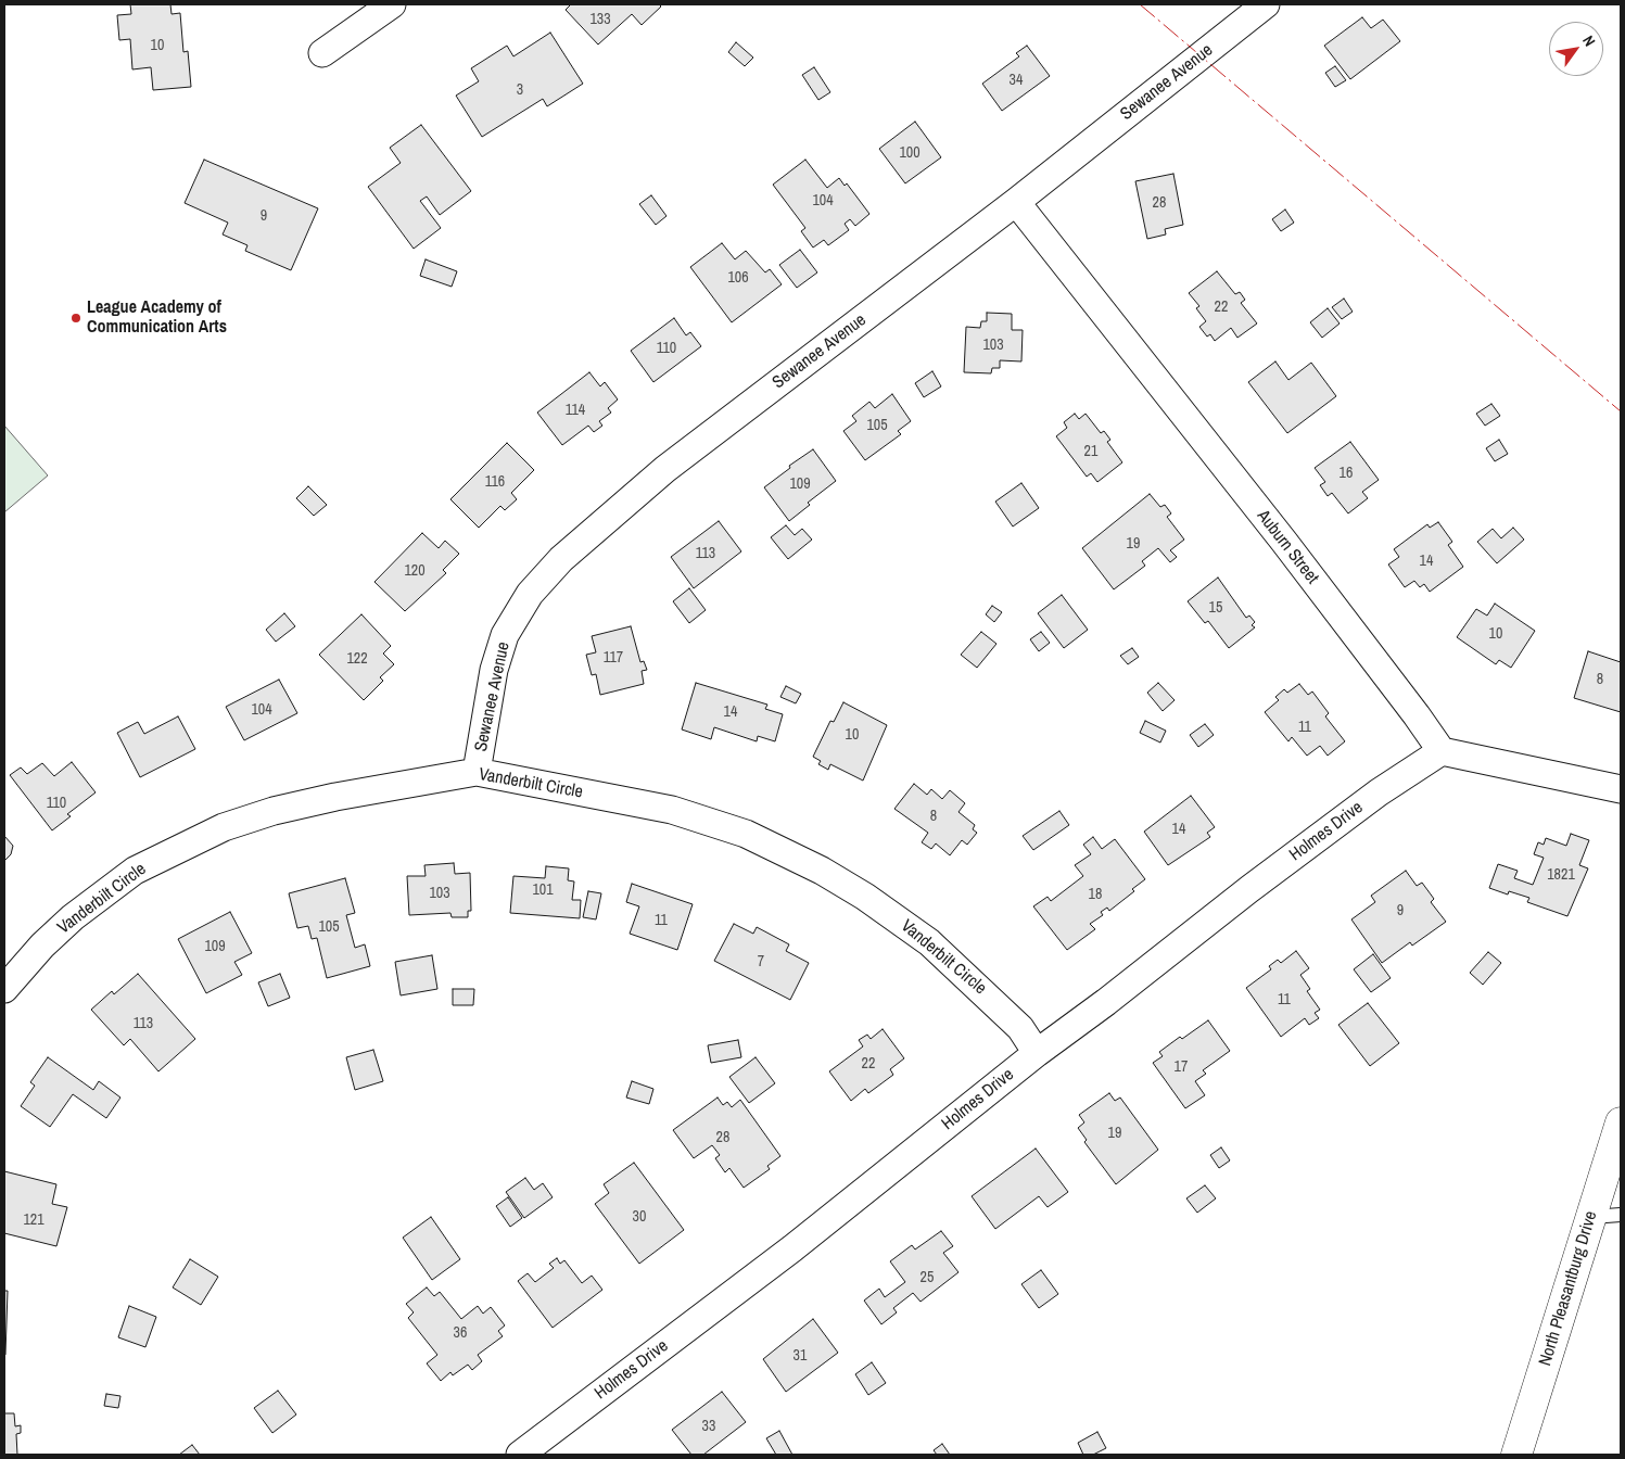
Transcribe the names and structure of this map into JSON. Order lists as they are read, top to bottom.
{
  "streets": {
    "main road": ["North Pleasantburg Drive"],
    "street": [
      "Sewanee Avenue",
      "Auburn Street",
      "Vanderbilt Circle",
      "Holmes Drive"
    ]
  },
  "crossings": [
    ["Sewanee Avenue", "Auburn Street"],
    ["Sewanee Avenue", "Vanderbilt Circle"],
    ["Auburn Street", "Holmes Drive"],
    ["Vanderbilt Circle", "Holmes Drive"]
  ],
  "places": ["League Academy of Communication Arts"],
  "house_numbers": [
    "133",
    "10",
    "34",
    "3",
    "100",
    "104",
    "28",
    "9",
    "106",
    "22",
    "103",
    "110",
    "114",
    "105",
    "21",
    "16",
    "116",
    "109",
    "19",
    "113",
    "14",
    "120",
    "15",
    "10",
    "117",
    "122",
    "8",
    "104",
    "14",
    "11",
    "10",
    "110",
    "8",
    "14",
    "1821",
    "101",
    "103",
    "18",
    "9",
    "11",
    "105",
    "109",
    "7",
    "11",
    "113",
    "22",
    "17",
    "19",
    "28",
    "30",
    "121",
    "25",
    "36",
    "31",
    "33"
  ],
  "north": "top right"
}
